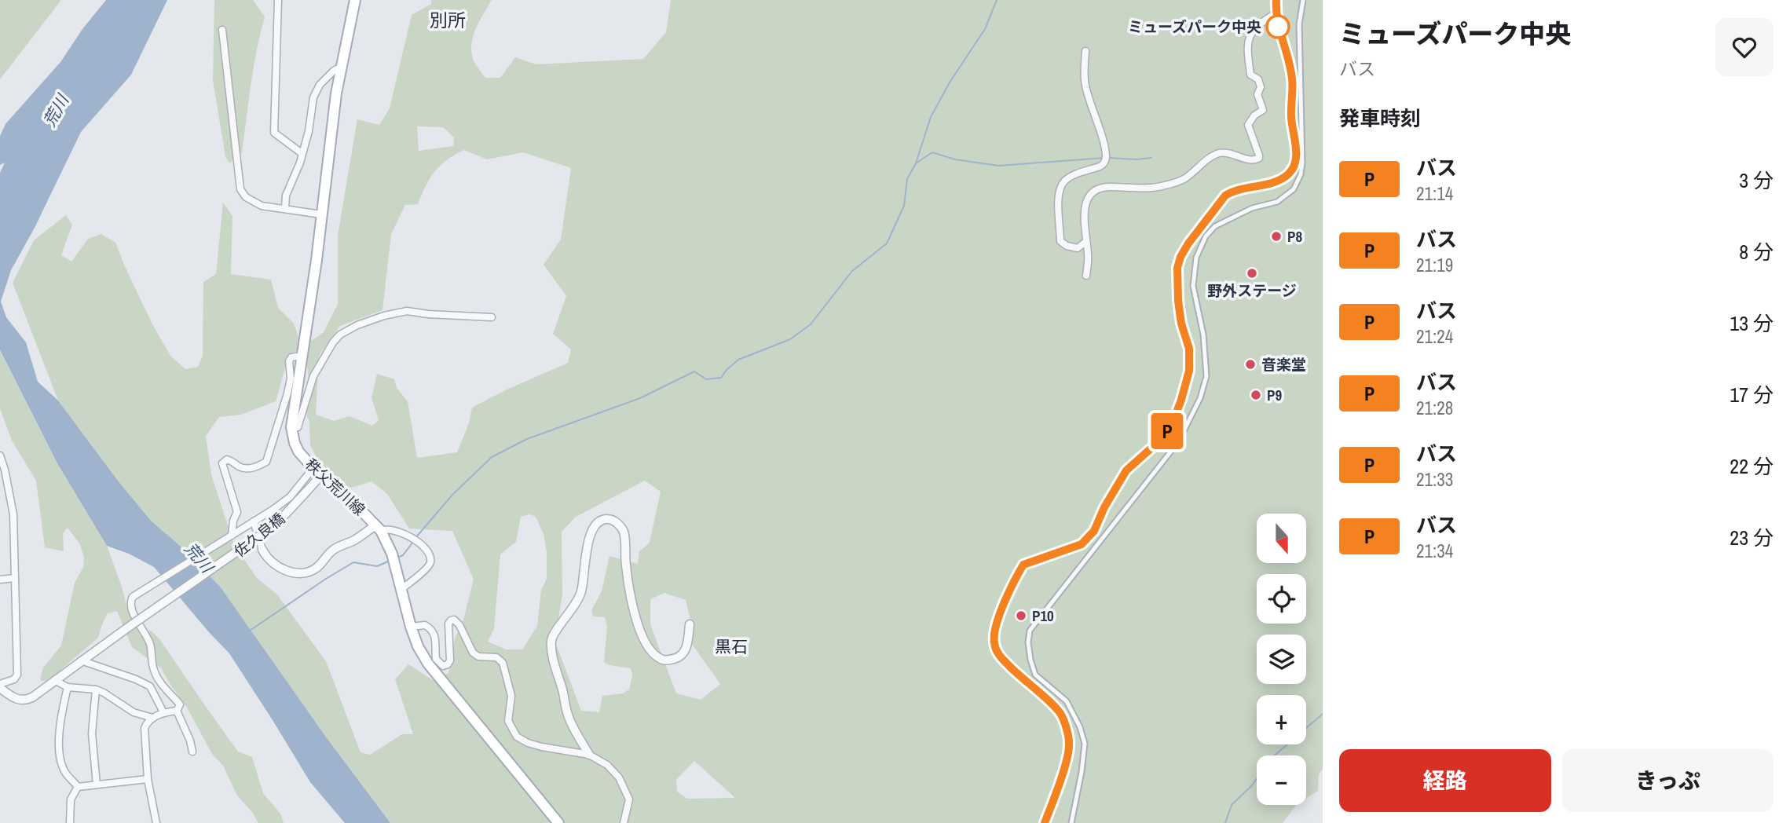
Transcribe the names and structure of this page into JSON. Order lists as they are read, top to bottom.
{
  "streets": {
    "main road": ["秩父荒川線"],
    "street": ["佐久良橋"]
  },
  "crossings": [
    ["秩父荒川線", "佐久良橋"]
  ],
  "districts": ["別所", "黒石"],
  "water": ["荒川"],
  "places": [
    "ミューズパーク中央",
    "P8",
    "野外ステージ",
    "音楽堂",
    "P9",
    "P10"
  ],
  "lines": ["bus line P"],
  "north": "bottom",
  "page": {
    "on_map": "P",
    "heading": [
      ["ミューズパーク中央", "バス"],
      "発車時刻"
    ],
    "list": [
      {
        "mark": "P",
        "name": "バス",
        "note": "21:14",
        "value": "3 分"
      },
      {
        "mark": "P",
        "name": "バス",
        "note": "21:19",
        "value": "8 分"
      },
      {
        "mark": "P",
        "name": "バス",
        "note": "21:24",
        "value": "13 分"
      },
      {
        "mark": "P",
        "name": "バス",
        "note": "21:28",
        "value": "17 分"
      },
      {
        "mark": "P",
        "name": "バス",
        "note": "21:33",
        "value": "22 分"
      },
      {
        "mark": "P",
        "name": "バス",
        "note": "21:34",
        "value": "23 分"
      }
    ],
    "map_buttons": ["+", "−"],
    "buttons": ["経路", "きっぷ"]
  }
}
